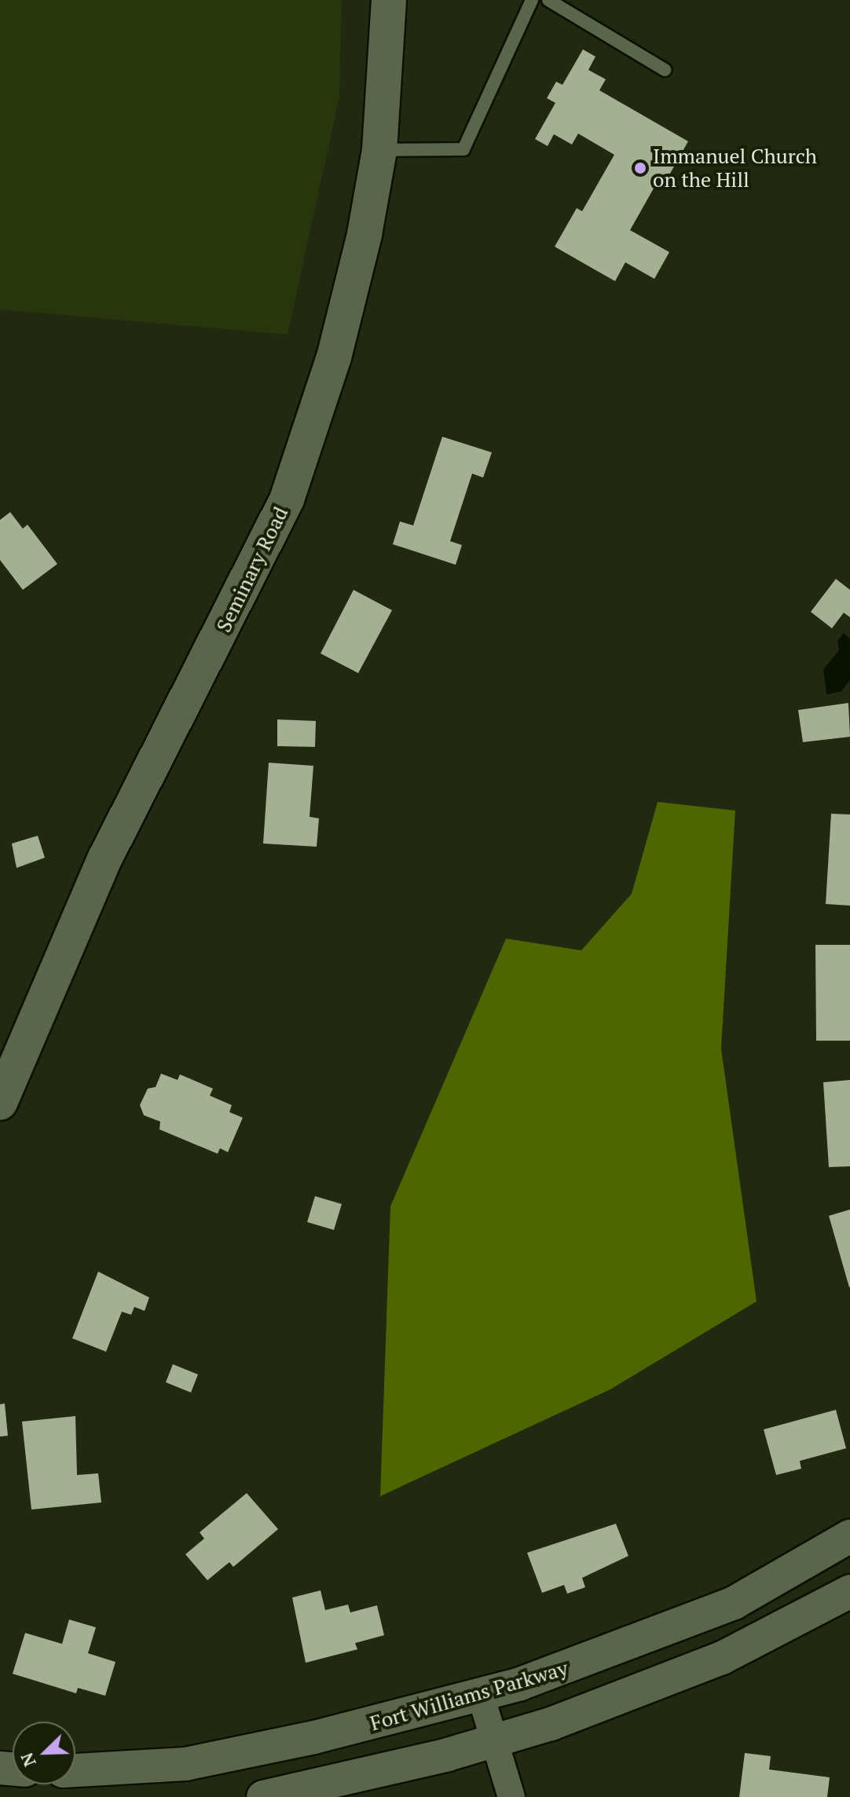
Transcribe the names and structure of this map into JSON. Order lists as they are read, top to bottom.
{
  "streets": {
    "main road": ["Seminary Road"],
    "street": ["Fort Williams Parkway"]
  },
  "places": ["Immanuel Church on the Hill"],
  "north": "bottom left"
}
